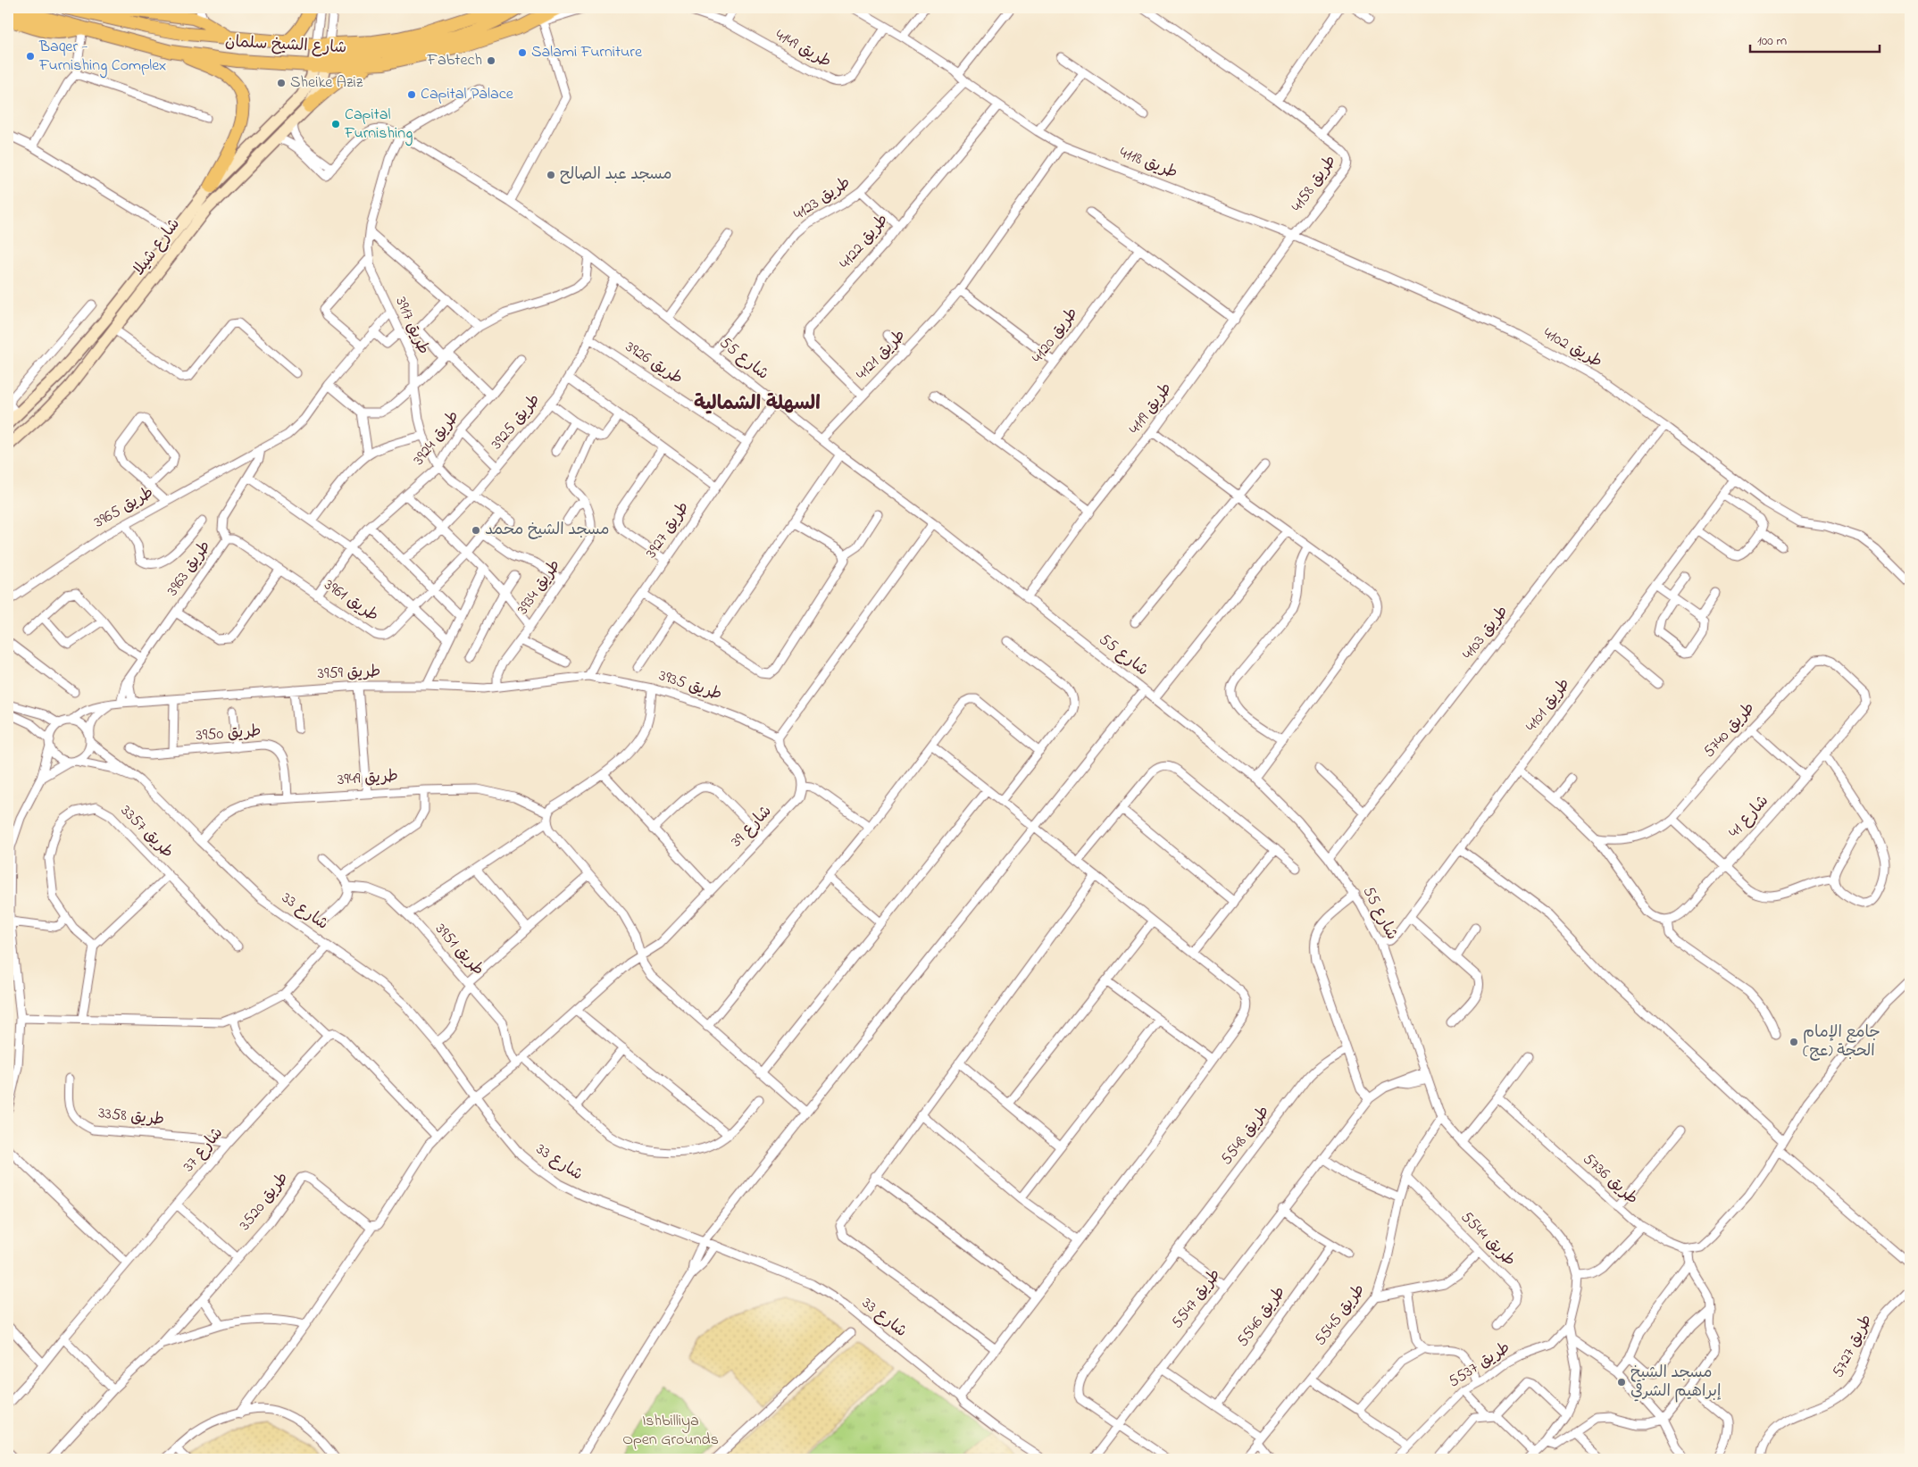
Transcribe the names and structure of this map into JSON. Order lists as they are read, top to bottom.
{
  "streets": {
    "main road": ["شارع الشيخ سلمان", "شارع شيلا"],
    "street": [
      "طريق 4149",
      "طريق 4118",
      "طريق 4158",
      "طريق 4123",
      "طريق 4122",
      "طريق 3917",
      "طريق 4120",
      "طريق 4102",
      "طريق 4121",
      "شارع 55",
      "طريق 3926",
      "طريق 4119",
      "طريق 3925",
      "طريق 3924",
      "طريق 3965",
      "طريق 3927",
      "طريق 3963",
      "طريق 3934",
      "طريق 3961",
      "طريق 4103",
      "طريق 3959",
      "طريق 3935",
      "طريق 4101",
      "طريق 5740",
      "طريق 3950",
      "طريق 3949",
      "شارع 41",
      "شارع 39",
      "طريق 3357",
      "شارع 33",
      "طريق 3951",
      "طريق 3358",
      "طريق 5548",
      "شارع 37",
      "طريق 5736",
      "طريق 3520",
      "طريق 5544",
      "طريق 5547",
      "طريق 5545",
      "طريق 5546",
      "طريق 5727",
      "طريق 5537"
    ]
  },
  "crossings": [
    ["شارع الشيخ سلمان", "شارع شيلا"],
    ["طريق 4118", "طريق 4158"],
    ["طريق 4118", "طريق 4122"],
    ["طريق 4118", "طريق 4102"],
    ["طريق 4118", "طريق 4121"],
    ["طريق 4118", "طريق 4119"],
    ["طريق 4158", "طريق 4102"],
    ["طريق 4158", "طريق 4119"],
    ["طريق 4123", "شارع 55"],
    ["طريق 4122", "طريق 4121"],
    ["شارع شيلا", "شارع 55"],
    ["طريق 3917", "شارع 55"],
    ["طريق 3917", "طريق 3925"],
    ["طريق 3917", "طريق 3924"],
    ["طريق 3917", "طريق 3961"],
    ["طريق 4102", "طريق 4119"],
    ["طريق 4102", "طريق 4103"],
    ["طريق 4102", "طريق 4101"],
    ["طريق 4121", "شارع 55"],
    ["شارع 55", "طريق 4119"],
    ["شارع 55", "طريق 3925"],
    ["شارع 55", "طريق 3927"],
    ["شارع 55", "طريق 4103"],
    ["شارع 55", "طريق 4101"],
    ["شارع 55", "طريق 5736"],
    ["شارع 55", "طريق 5547"],
    ["شارع 55", "طريق 5545"],
    ["شارع 55", "طريق 5537"],
    ["طريق 3926", "طريق 3925"],
    ["طريق 3926", "طريق 3927"],
    ["طريق 3924", "طريق 3961"],
    ["طريق 3965", "طريق 3963"],
    ["طريق 3927", "طريق 3959"],
    ["طريق 3927", "طريق 3935"],
    ["طريق 3963", "طريق 3961"],
    ["طريق 3963", "طريق 3959"],
    ["طريق 3934", "طريق 3959"],
    ["طريق 3959", "طريق 3935"],
    ["طريق 3959", "شارع 33"],
    ["طريق 5740", "شارع 41"],
    ["طريق 3950", "طريق 3949"],
    ["طريق 3949", "شارع 39"],
    ["طريق 3949", "شارع 33"],
    ["شارع 39", "شارع 33"],
    ["شارع 39", "طريق 3951"],
    ["طريق 3358", "شارع 37"],
    ["طريق 5548", "طريق 5547"],
    ["طريق 5544", "طريق 5545"]
  ],
  "districts": ["السهلة الشمالية"],
  "parks": ["Ishbilliya Open Grounds"],
  "places": [
    "Salami Furniture",
    "Baqer - Furnishing Complex",
    "Fabtech",
    "Sheike Aziz",
    "Capital Palace",
    "Capital Furnishing",
    "مسجد عبد الصالح",
    "مسجد الشيخ محمد",
    "جامع الإمام الحجة (عج)",
    "مسجد الشيخ إبراهيم الشرقي"
  ],
  "scale_bar": "100 m"
}
